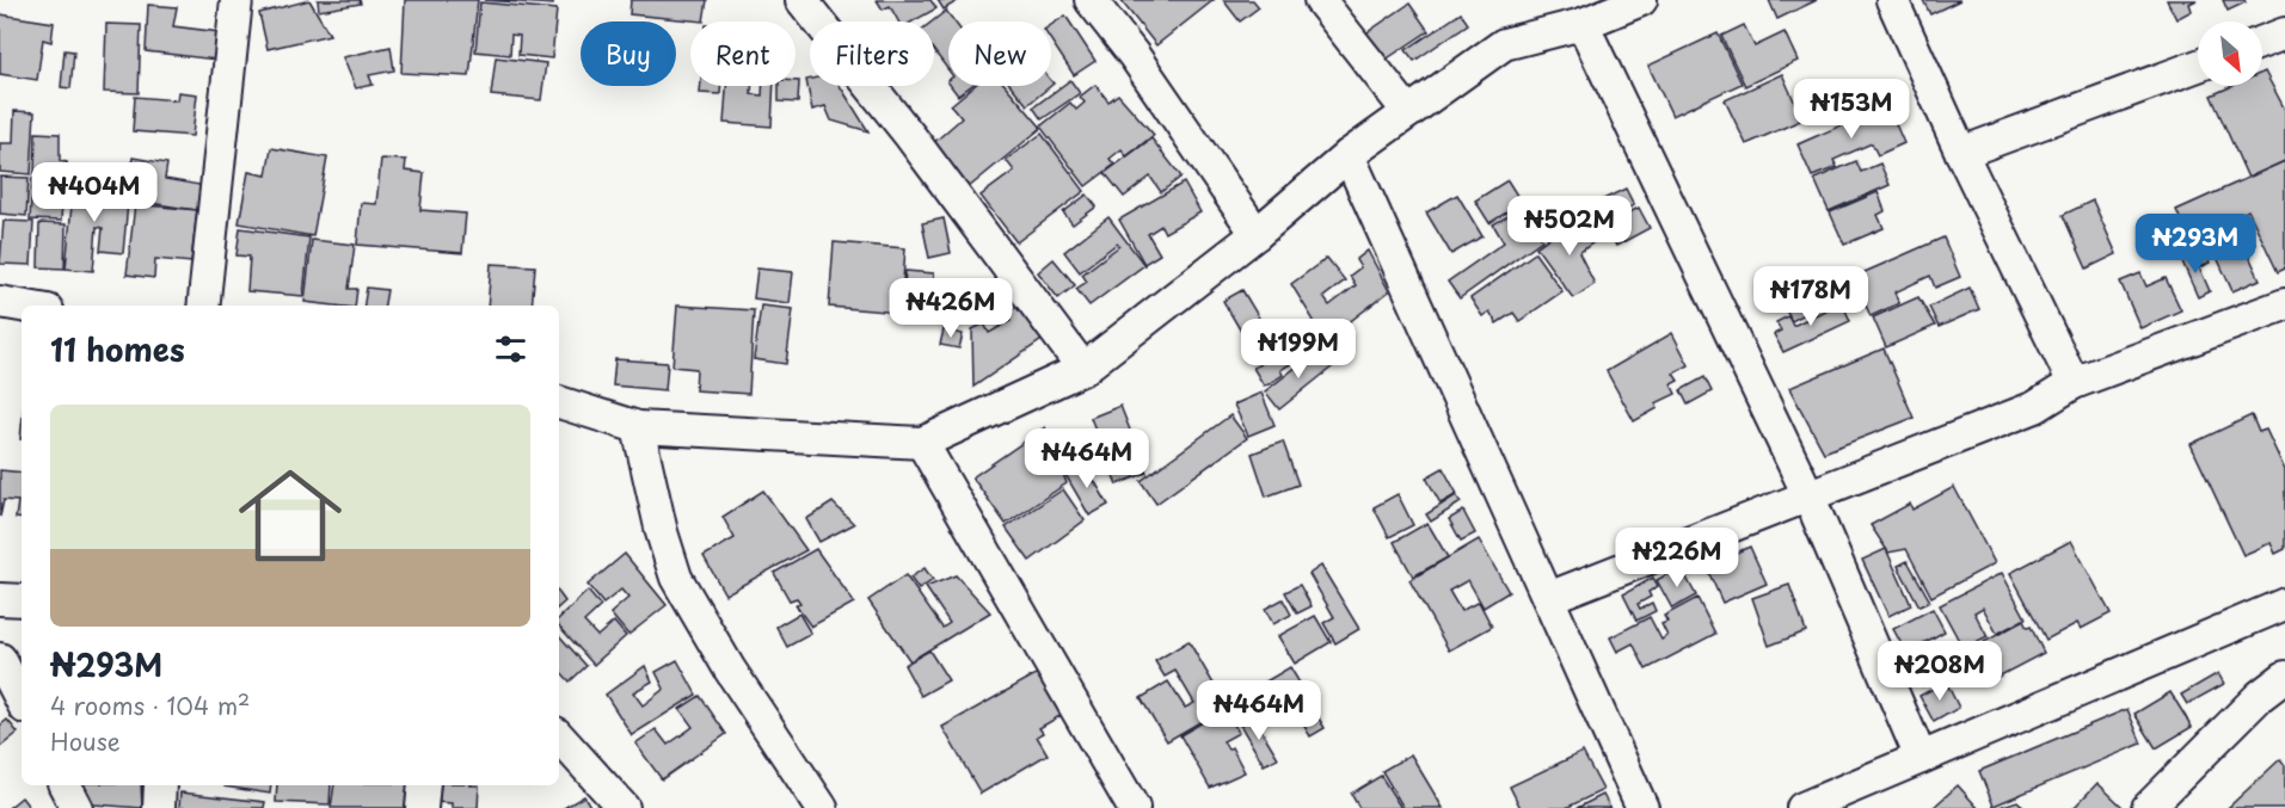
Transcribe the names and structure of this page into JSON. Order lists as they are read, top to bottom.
{
  "north": "bottom right",
  "page": {
    "chip": [
      "Buy",
      "Rent",
      "Filters",
      "New"
    ],
    "price": [
      "₦153M",
      "₦404M",
      "₦502M",
      "₦293M",
      "₦178M",
      "₦426M",
      "₦199M",
      "₦464M",
      "₦226M",
      "₦208M",
      "₦464M"
    ],
    "heading": "11 homes",
    "list": [
      {
        "name": "₦293M",
        "note": "4 rooms · 104 m² · House"
      }
    ]
  }
}
